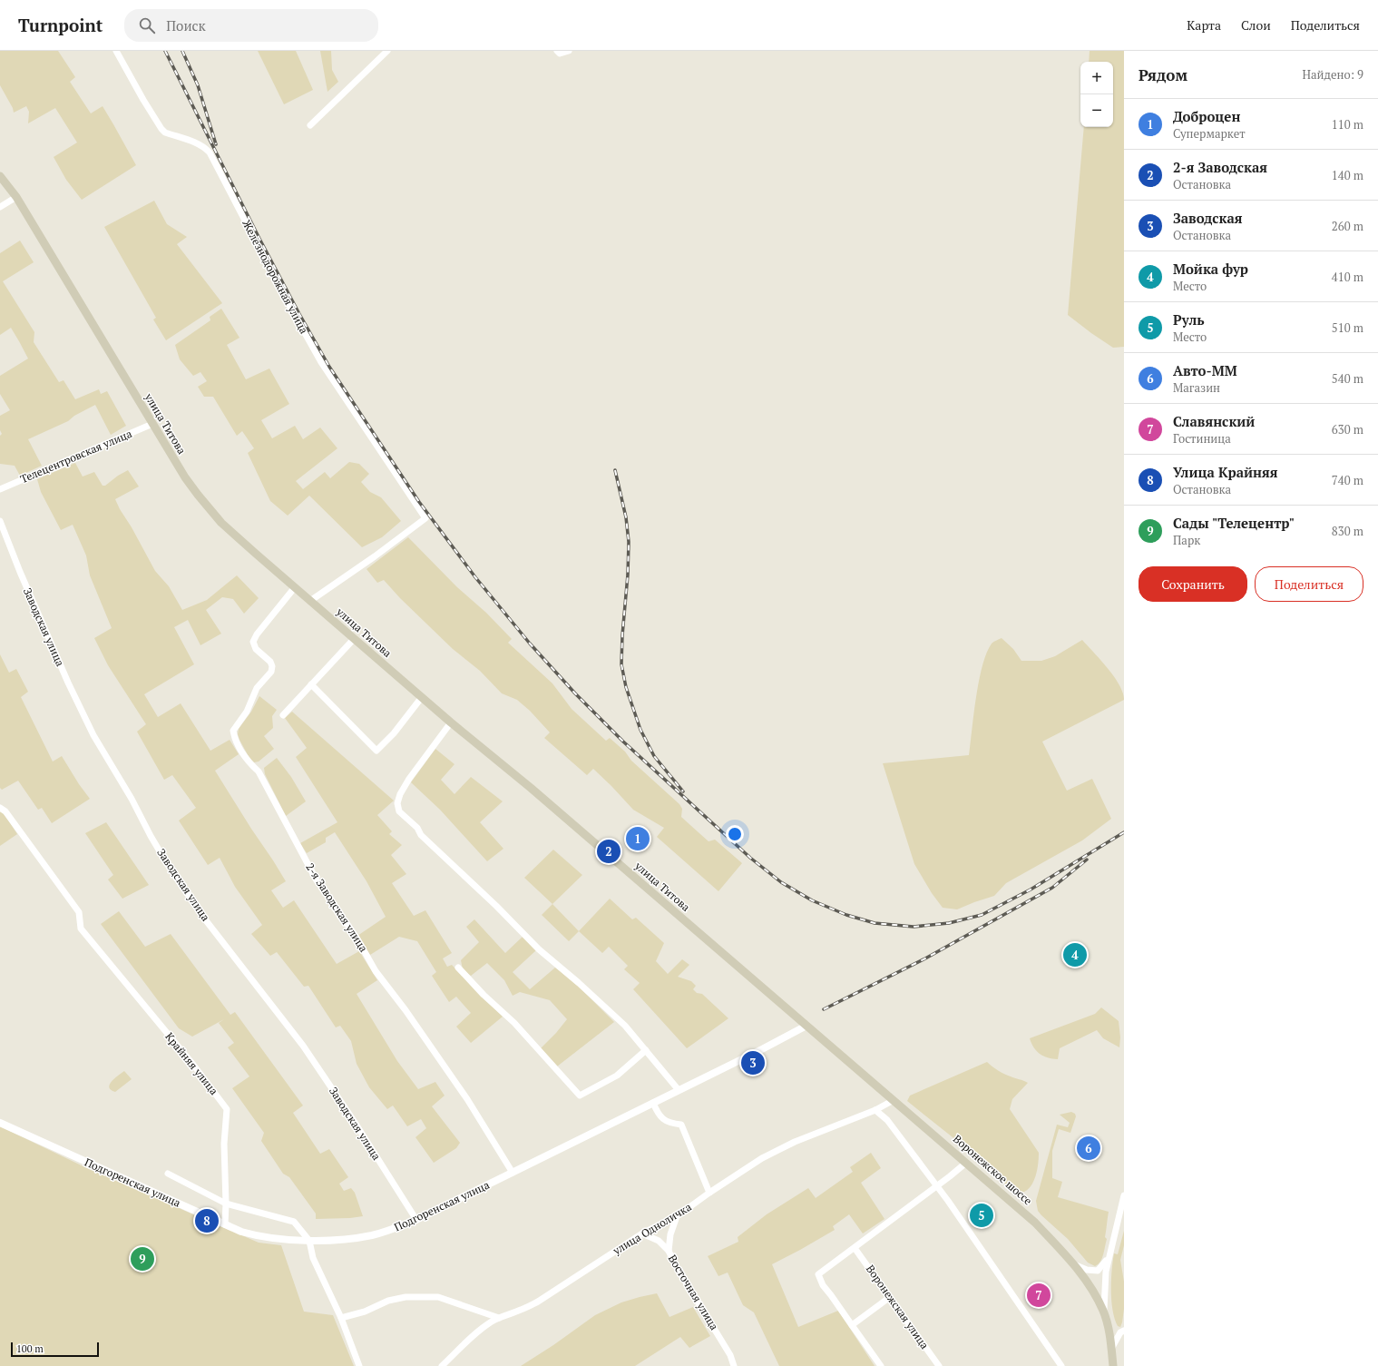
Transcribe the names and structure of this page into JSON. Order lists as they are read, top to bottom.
{
  "streets": {
    "main road": ["улица Титова", "Воронежское шоссе"],
    "street": [
      "Железнодорожная улица",
      "Телецентровская улица",
      "Заводская улица",
      "2-я Заводская улица",
      "Крайняя улица",
      "Подгоренская улица",
      "улица Одноличка",
      "Восточная улица",
      "Воронежская улица"
    ]
  },
  "crossings": [
    ["Железнодорожная улица", "улица Титова"],
    ["улица Титова", "Телецентровская улица"],
    ["улица Титова", "2-я Заводская улица"],
    ["улица Титова", "Воронежское шоссе"],
    ["улица Титова", "Подгоренская улица"],
    ["Заводская улица", "Подгоренская улица"],
    ["2-я Заводская улица", "Подгоренская улица"],
    ["Крайняя улица", "Подгоренская улица"],
    ["Воронежское шоссе", "Подгоренская улица"],
    ["Воронежское шоссе", "улица Одноличка"],
    ["улица Одноличка", "Восточная улица"]
  ],
  "scale_bar": "100 m",
  "page": {
    "header": "Turnpoint",
    "search": "Поиск",
    "nav": ["Карта", "Слои", "Поделиться"],
    "heading": ["Рядом", "Найдено: 9"],
    "map_buttons": ["+", "−"],
    "list": [
      {
        "mark": "1",
        "name": "Доброцен",
        "note": "Супермаркет",
        "value": "110 m"
      },
      {
        "mark": "2",
        "name": "2-я Заводская",
        "note": "Остановка",
        "value": "140 m"
      },
      {
        "mark": "3",
        "name": "Заводская",
        "note": "Остановка",
        "value": "260 m"
      },
      {
        "mark": "4",
        "name": "Мойка фур",
        "note": "Место",
        "value": "410 m"
      },
      {
        "mark": "5",
        "name": "Руль",
        "note": "Место",
        "value": "510 m"
      },
      {
        "mark": "6",
        "name": "Авто-ММ",
        "note": "Магазин",
        "value": "540 m"
      },
      {
        "mark": "7",
        "name": "Славянский",
        "note": "Гостиница",
        "value": "630 m"
      },
      {
        "mark": "8",
        "name": "Улица Крайняя",
        "note": "Остановка",
        "value": "740 m"
      },
      {
        "mark": "9",
        "name": "Сады \"Телецентр\"",
        "note": "Парк",
        "value": "830 m"
      }
    ],
    "buttons": ["Сохранить", "Поделиться"],
    "pins": [
      "1",
      "2",
      "4",
      "3",
      "6",
      "5",
      "8",
      "9",
      "7"
    ],
    "scale": "100 m"
  }
}
